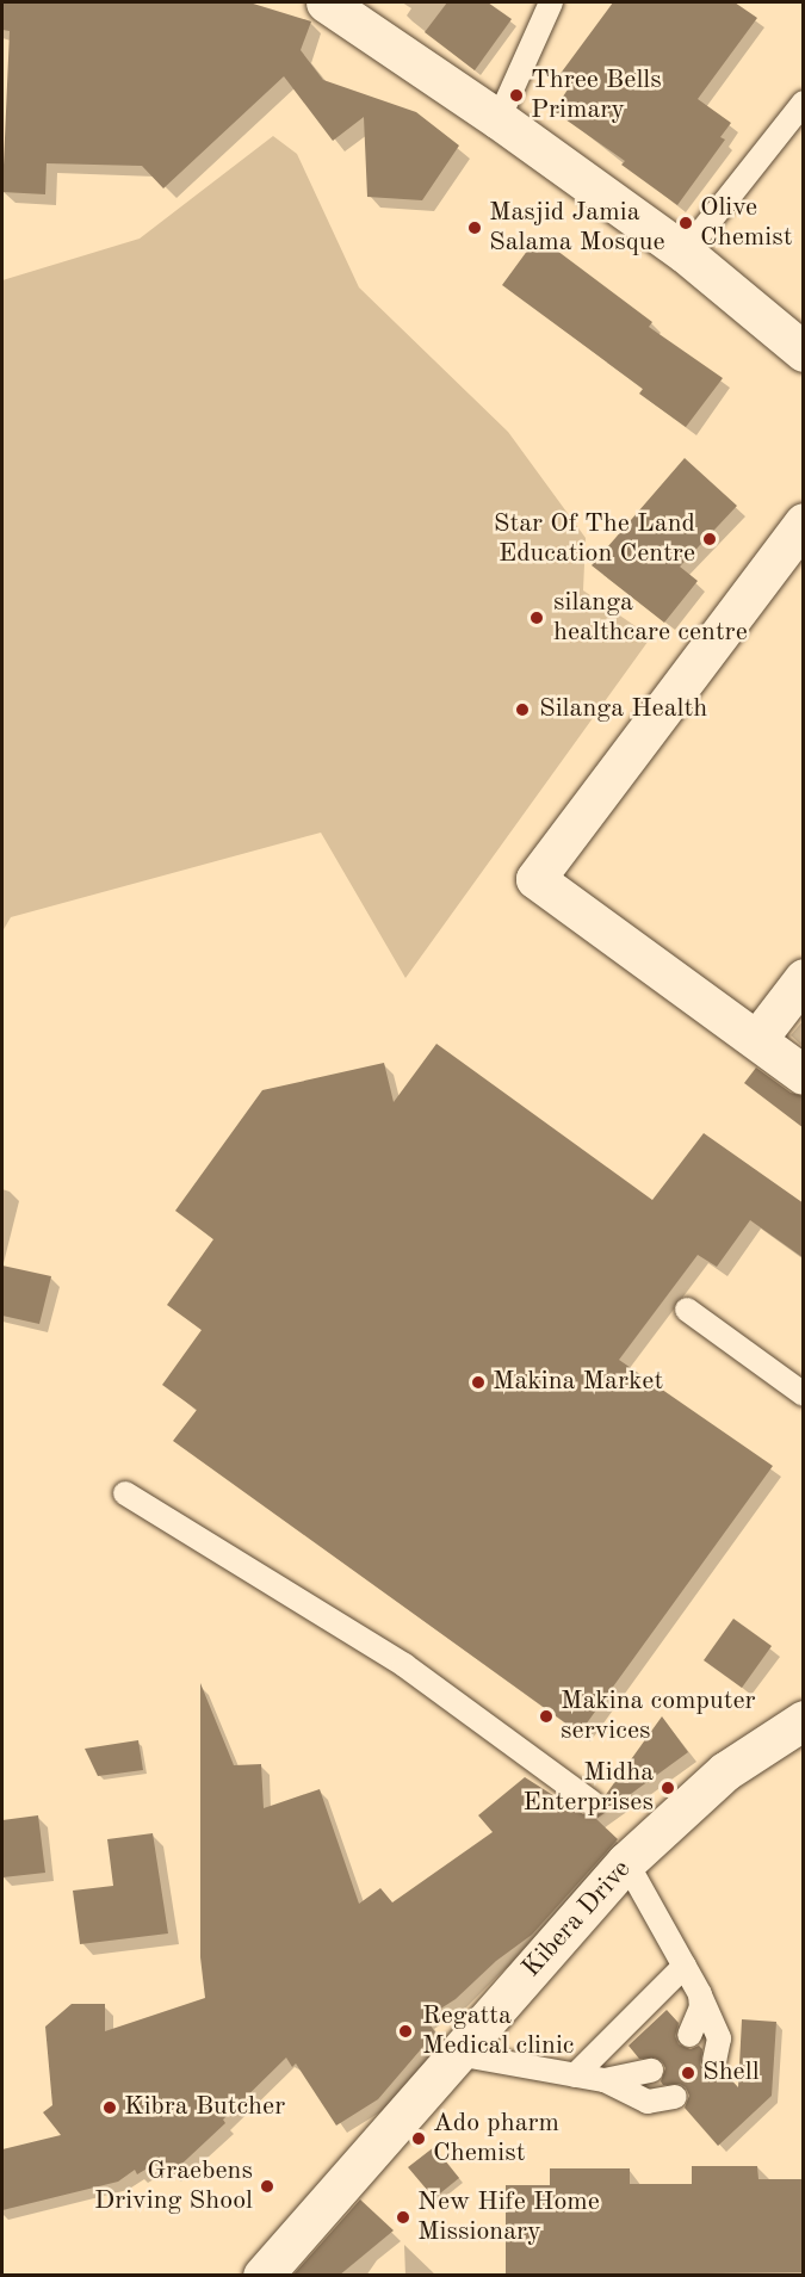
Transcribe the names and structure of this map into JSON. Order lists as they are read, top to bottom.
{
  "streets": {
    "street": ["Kibera Drive"]
  },
  "places": [
    "Three Bells Primary",
    "Olive Chemist",
    "Masjid Jamia Salama Mosque",
    "Star Of The Land Education Centre",
    "silanga healthcare centre",
    "Silanga Health",
    "Makina Market",
    "Makina computer services",
    "Midha Enterprises",
    "Regatta Medical clinic",
    "Shell",
    "Kibra Butcher",
    "Ado pharm Chemist",
    "Graebens Driving Shool",
    "New Hife Home Missionary"
  ]
}
